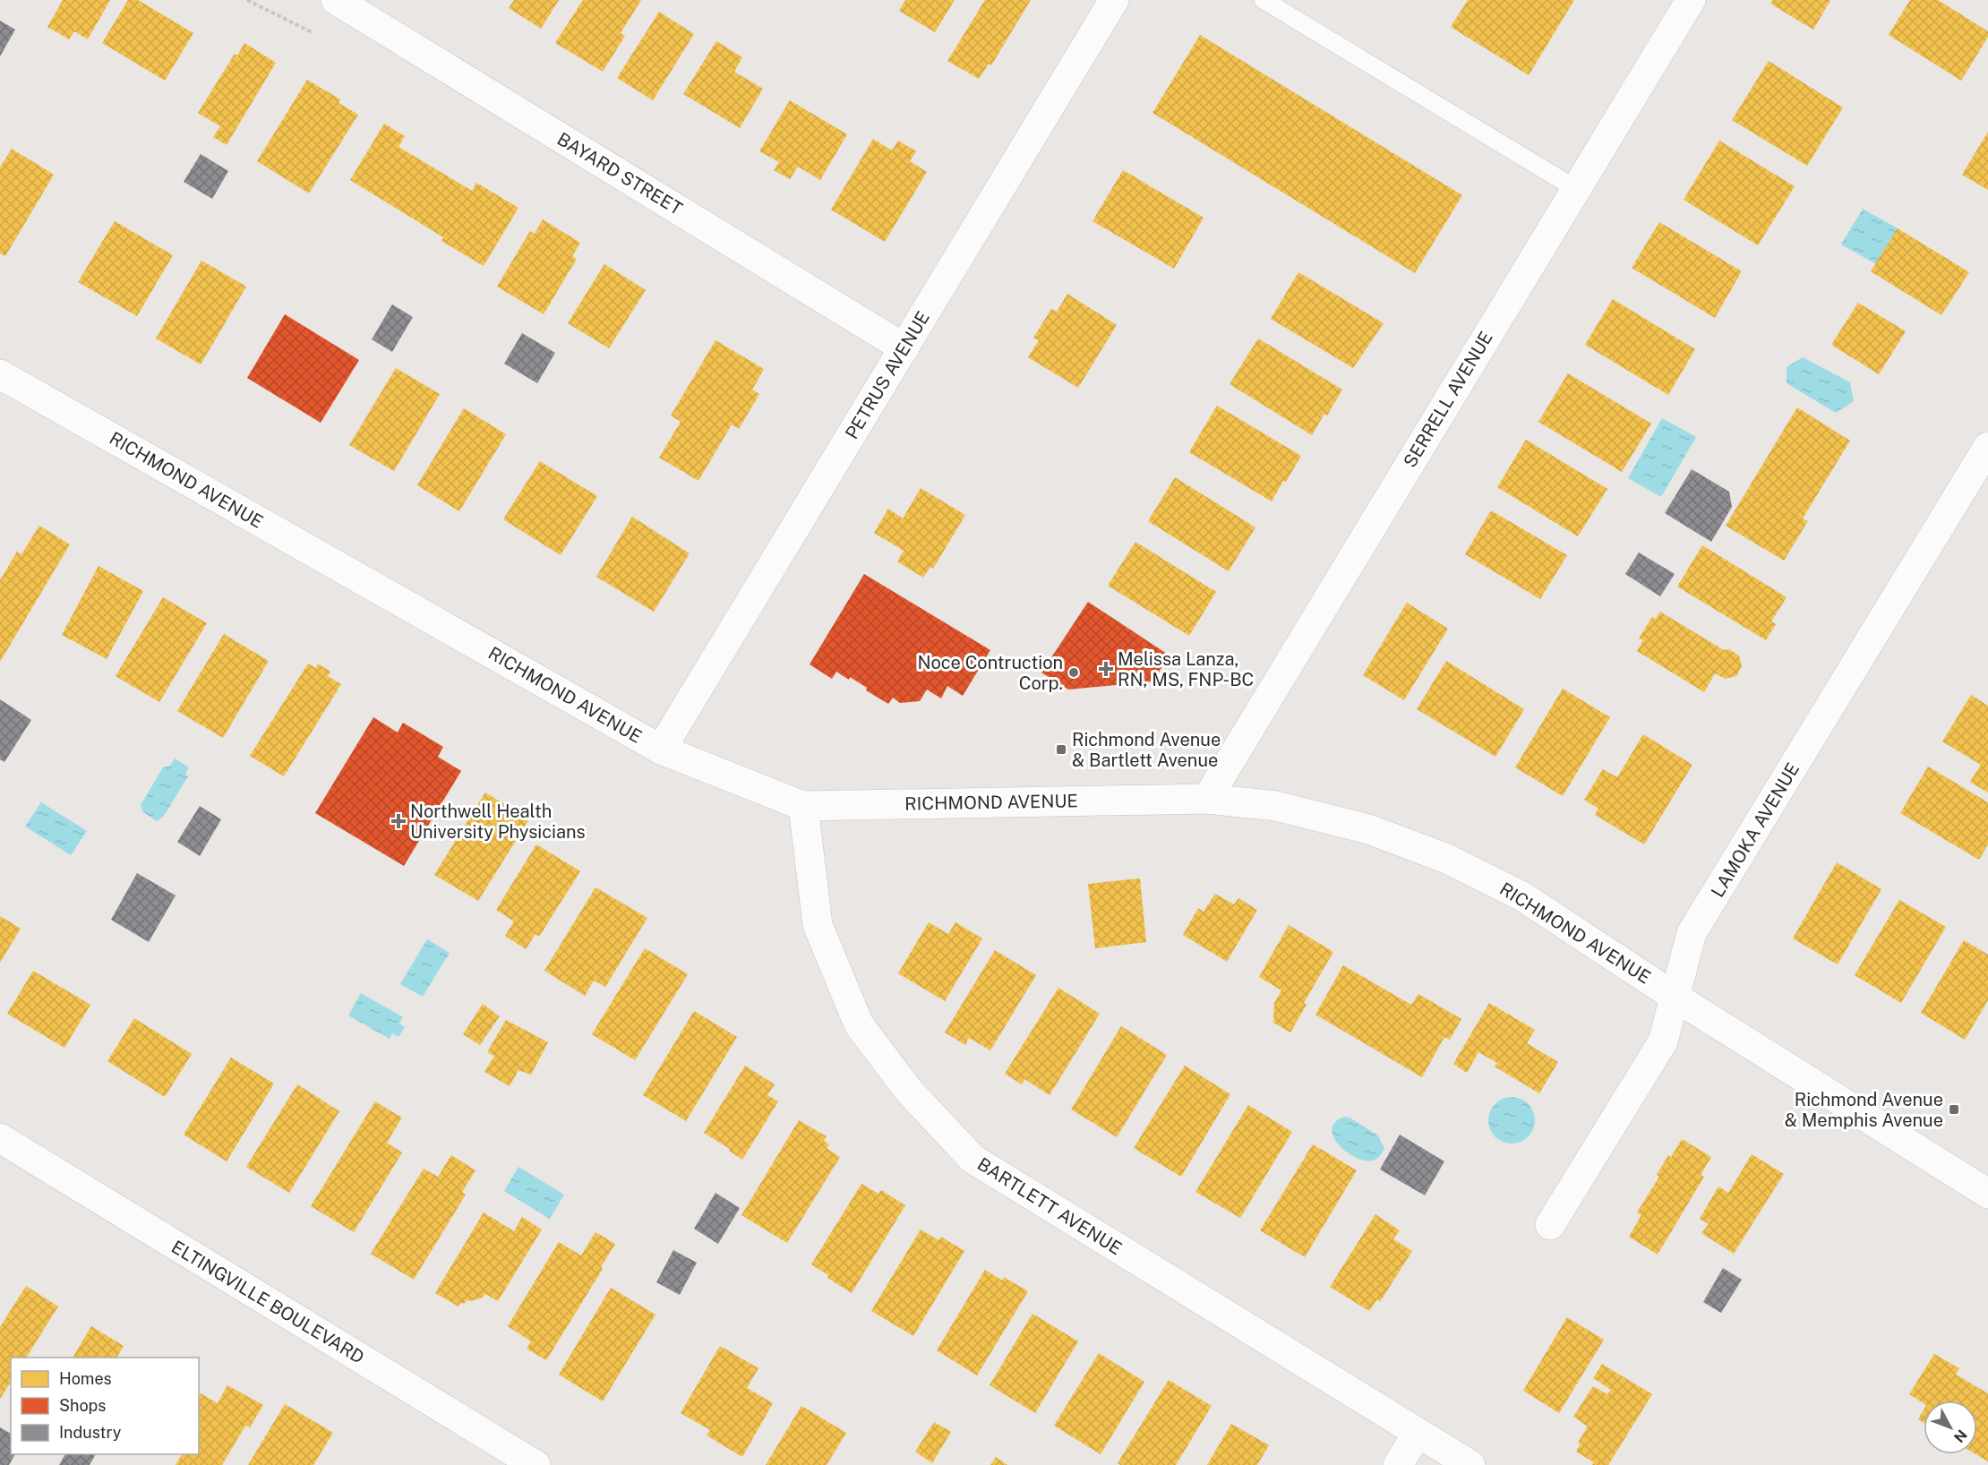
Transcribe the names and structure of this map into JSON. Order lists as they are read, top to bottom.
{
  "streets": {
    "street": [
      "BAYARD STREET",
      "PETRUS AVENUE",
      "SERRELL AVENUE",
      "RICHMOND AVENUE",
      "LAMOKA AVENUE",
      "BARTLETT AVENUE",
      "ELTINGVILLE BOULEVARD"
    ]
  },
  "crossings": [
    ["BAYARD STREET", "PETRUS AVENUE"],
    ["PETRUS AVENUE", "RICHMOND AVENUE"],
    ["SERRELL AVENUE", "RICHMOND AVENUE"],
    ["RICHMOND AVENUE", "LAMOKA AVENUE"],
    ["RICHMOND AVENUE", "BARTLETT AVENUE"]
  ],
  "places": {
    "health": ["Melissa Lanza, RN, MS, FNP-BC", "Northwell Health University Physicians"],
    "other": ["Noce Contruction Corp."],
    "transit": ["Richmond Avenue & Bartlett Avenue", "Richmond Avenue & Memphis Avenue"]
  },
  "legend": ["Homes", "Shops", "Industry"],
  "north": "bottom right"
}
